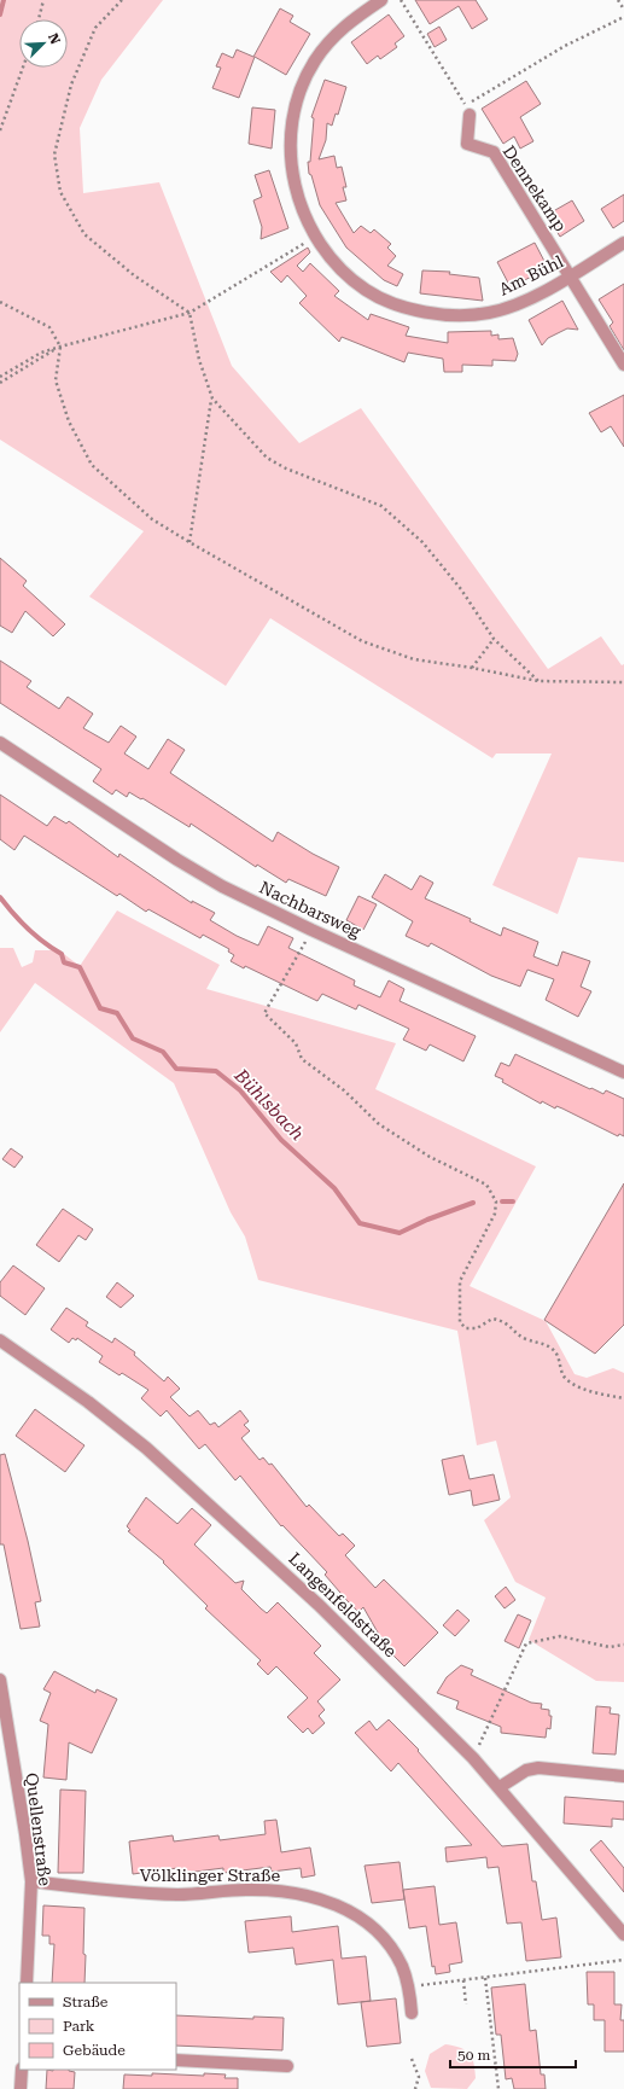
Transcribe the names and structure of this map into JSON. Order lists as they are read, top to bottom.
{
  "streets": {
    "street": [
      "Dennekamp",
      "Am Bühl",
      "Nachbarsweg",
      "Langenfeldstraße",
      "Quellenstraße",
      "Völklinger Straße"
    ]
  },
  "crossings": [
    ["Dennekamp", "Am Bühl"],
    ["Quellenstraße", "Völklinger Straße"]
  ],
  "water": ["Bühlsbach"],
  "legend": ["Straße", "Park", "Gebäude"],
  "scale_bar": "50 m",
  "north": "top right"
}
